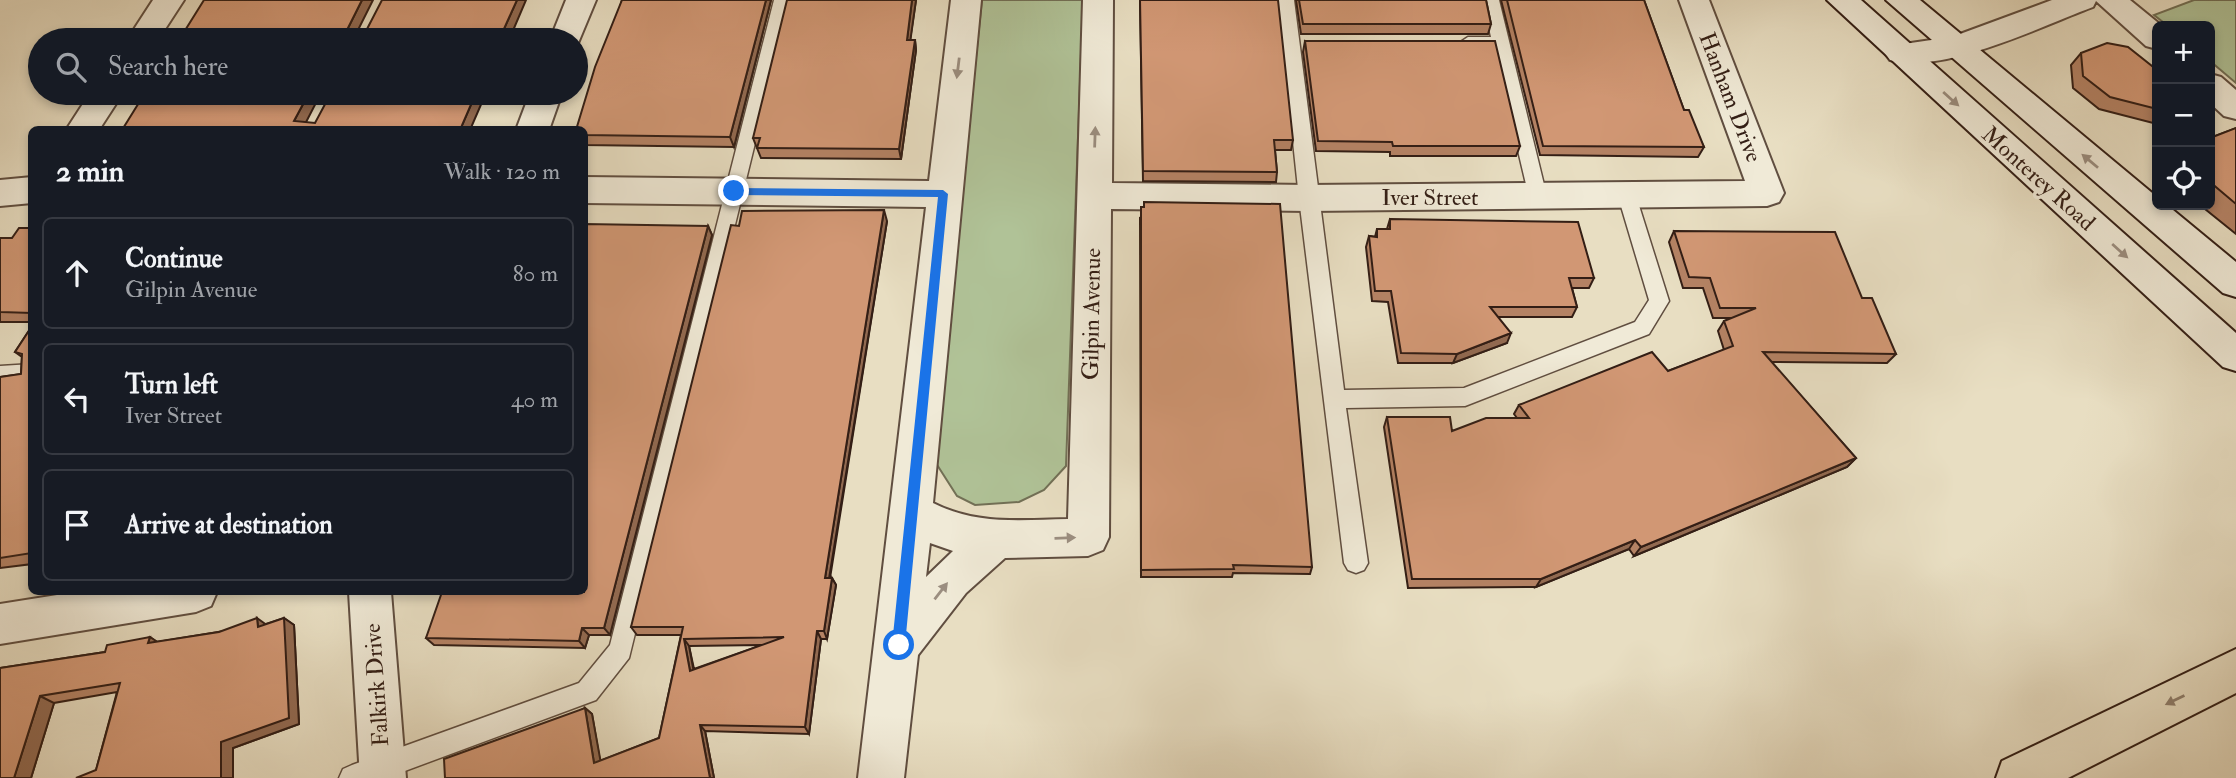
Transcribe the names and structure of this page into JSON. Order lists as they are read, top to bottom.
{
  "streets": {
    "street": [
      "Hanham Drive",
      "Monterey Road",
      "Iver Street",
      "Gilpin Avenue",
      "Falkirk Drive"
    ]
  },
  "crossings": [
    ["Hanham Drive", "Iver Street"],
    ["Iver Street", "Gilpin Avenue"]
  ],
  "page": {
    "map_buttons": ["+", "−"],
    "search": "Search here",
    "heading": ["2 min", "Walk · 120 m"],
    "list": [
      ["Continue", "Gilpin Avenue", "80 m"],
      ["Turn left", "Iver Street", "40 m"],
      "Arrive at destination"
    ]
  }
}
